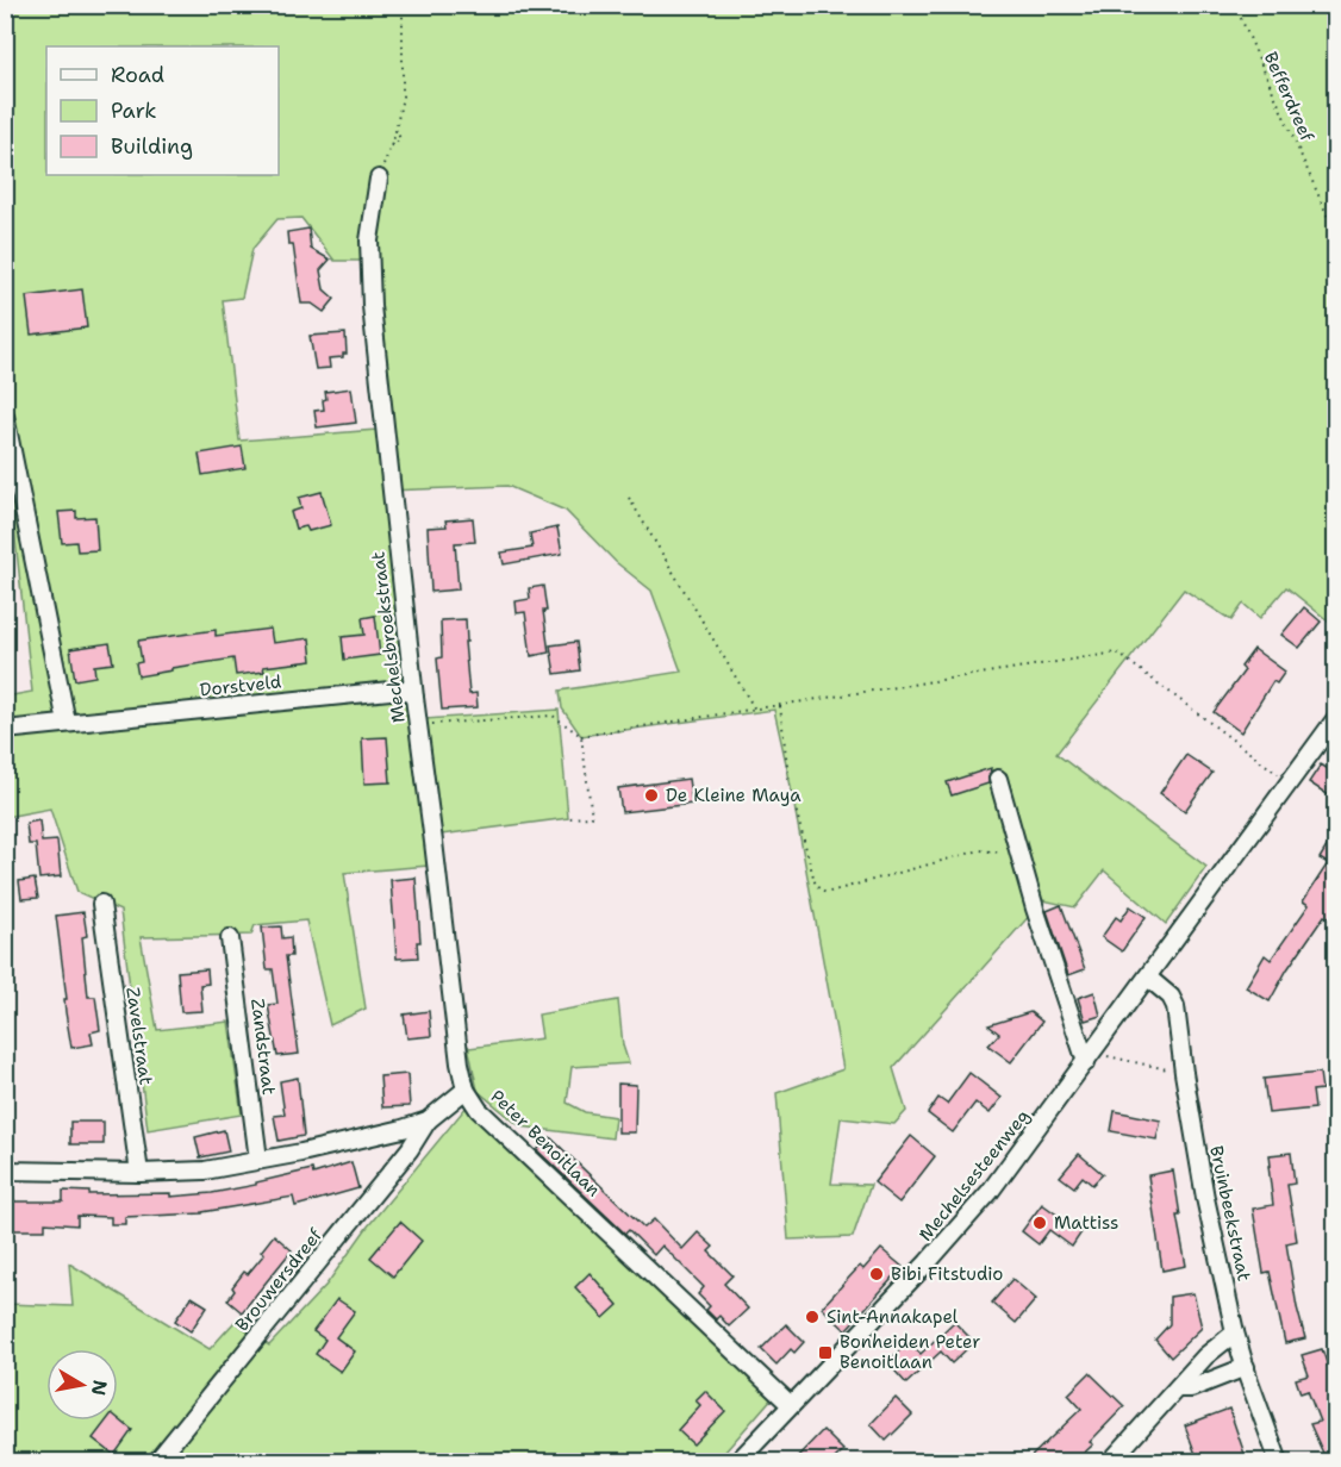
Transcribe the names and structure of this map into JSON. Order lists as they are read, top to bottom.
{
  "streets": {
    "street": [
      "Mechelsbroekstraat",
      "Dorstveld",
      "Zavelstraat",
      "Zandstraat",
      "Peter Benoitlaan",
      "Mechelsesteenweg",
      "Bruinbeekstraat",
      "Brouwersdreef"
    ],
    "path": ["Befferdreef"]
  },
  "crossings": [
    ["Mechelsbroekstraat", "Dorstveld"],
    ["Mechelsbroekstraat", "Peter Benoitlaan"],
    ["Zavelstraat", "Peter Benoitlaan"],
    ["Zandstraat", "Peter Benoitlaan"],
    ["Peter Benoitlaan", "Mechelsesteenweg"],
    ["Peter Benoitlaan", "Brouwersdreef"],
    ["Mechelsesteenweg", "Bruinbeekstraat"]
  ],
  "places": {
    "other": [
      "De Kleine Maya",
      "Mattiss",
      "Bibi Fitstudio",
      "Sint-Annakapel"
    ],
    "transit": ["Bonheiden Peter Benoitlaan"]
  },
  "legend": ["Road", "Park", "Building"],
  "north": "right"
}
